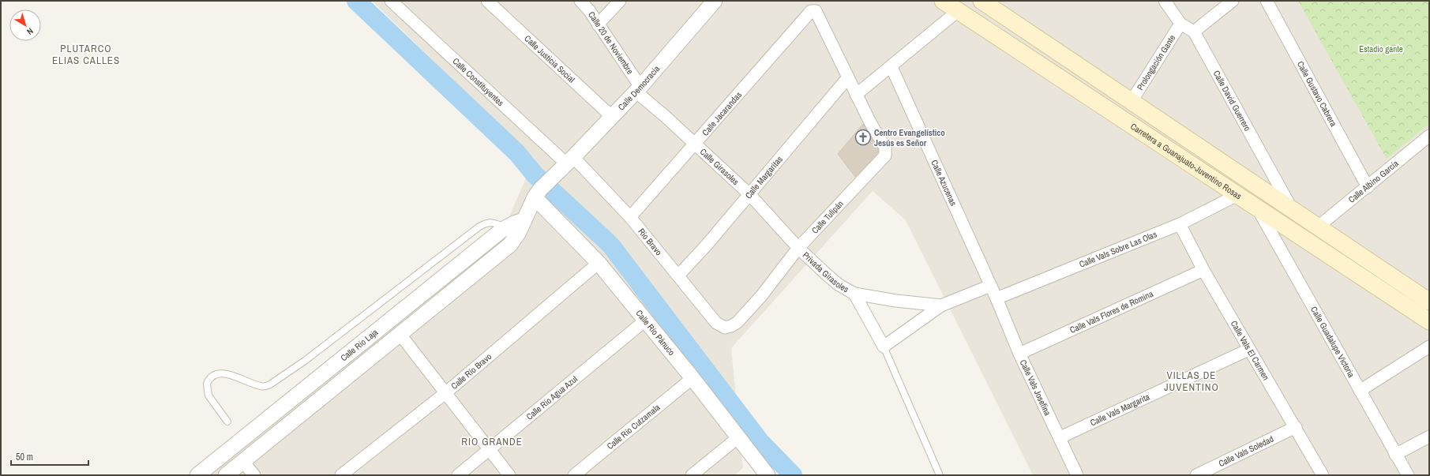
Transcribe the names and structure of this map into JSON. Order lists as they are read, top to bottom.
{
  "streets": {
    "main road": ["Carretera a Guanajuato-Juventino Rosas"],
    "street": [
      "Calle 20 de Noviembre",
      "Calle Justicia Social",
      "Prolongación Gante",
      "Calle Constituyentes",
      "Calle Democracia",
      "Calle Gustavo Cabrera",
      "Calle David Guerrero",
      "Calle Jacarandas",
      "Calle Girasoles",
      "Calle Margaritas",
      "Calle Albino García",
      "Calle Azucenas",
      "Calle Tulipán",
      "Río Bravo",
      "Calle Vals Sobre Las Olas",
      "Privada Girasoles",
      "Calle Vals Flores de Romina",
      "Calle Río Pánuco",
      "Calle Guadalupe Victoria",
      "Calle Río Laja",
      "Calle Vals El Carmen",
      "Calle Río Bravo",
      "Calle Vals Josefina",
      "Calle Río Agua Azul",
      "Calle Vals Margarita",
      "Calle Río Cutzamala",
      "Calle Vals Soledad"
    ]
  },
  "crossings": [
    ["Calle 20 de Noviembre", "Calle Democracia"],
    ["Calle 20 de Noviembre", "Calle Girasoles"],
    ["Calle Justicia Social", "Calle Democracia"],
    ["Calle Constituyentes", "Calle Democracia"],
    ["Calle Constituyentes", "Río Bravo"],
    ["Calle Democracia", "Calle Girasoles"],
    ["Calle Democracia", "Río Bravo"],
    ["Calle Democracia", "Calle Río Pánuco"],
    ["Calle Democracia", "Calle Río Laja"],
    ["Calle Gustavo Cabrera", "Calle Albino García"],
    ["Calle Jacarandas", "Calle Girasoles"],
    ["Calle Jacarandas", "Calle Margaritas"],
    ["Calle Jacarandas", "Río Bravo"],
    ["Carretera a Guanajuato-Juventino Rosas", "Calle Vals Sobre Las Olas"],
    ["Carretera a Guanajuato-Juventino Rosas", "Calle Guadalupe Victoria"],
    ["Calle Girasoles", "Calle Margaritas"],
    ["Calle Girasoles", "Calle Tulipán"],
    ["Calle Girasoles", "Privada Girasoles"],
    ["Calle Margaritas", "Río Bravo"],
    ["Calle Azucenas", "Calle Vals Sobre Las Olas"],
    ["Calle Azucenas", "Calle Vals Josefina"],
    ["Calle Tulipán", "Río Bravo"],
    ["Calle Tulipán", "Privada Girasoles"],
    ["Calle Vals Sobre Las Olas", "Calle Vals El Carmen"],
    ["Calle Vals Sobre Las Olas", "Calle Vals Josefina"],
    ["Calle Vals Flores de Romina", "Calle Vals El Carmen"],
    ["Calle Vals Flores de Romina", "Calle Vals Josefina"],
    ["Calle Río Pánuco", "Calle Río Laja"],
    ["Calle Río Pánuco", "Calle Río Bravo"],
    ["Calle Río Pánuco", "Calle Río Agua Azul"],
    ["Calle Río Pánuco", "Calle Río Cutzamala"],
    ["Calle Vals El Carmen", "Calle Vals Margarita"],
    ["Calle Vals El Carmen", "Calle Vals Soledad"],
    ["Calle Vals Josefina", "Calle Vals Margarita"]
  ],
  "districts": ["PLUTARCO ELIAS CALLES", "VILLAS DE JUVENTINO", "RIO GRANDE"],
  "parks": ["Estadio gante"],
  "places": {
    "church": ["Centro Evangelístico Jesús es Señor"]
  },
  "scale_bar": "50 m",
  "north": "bottom right"
}
